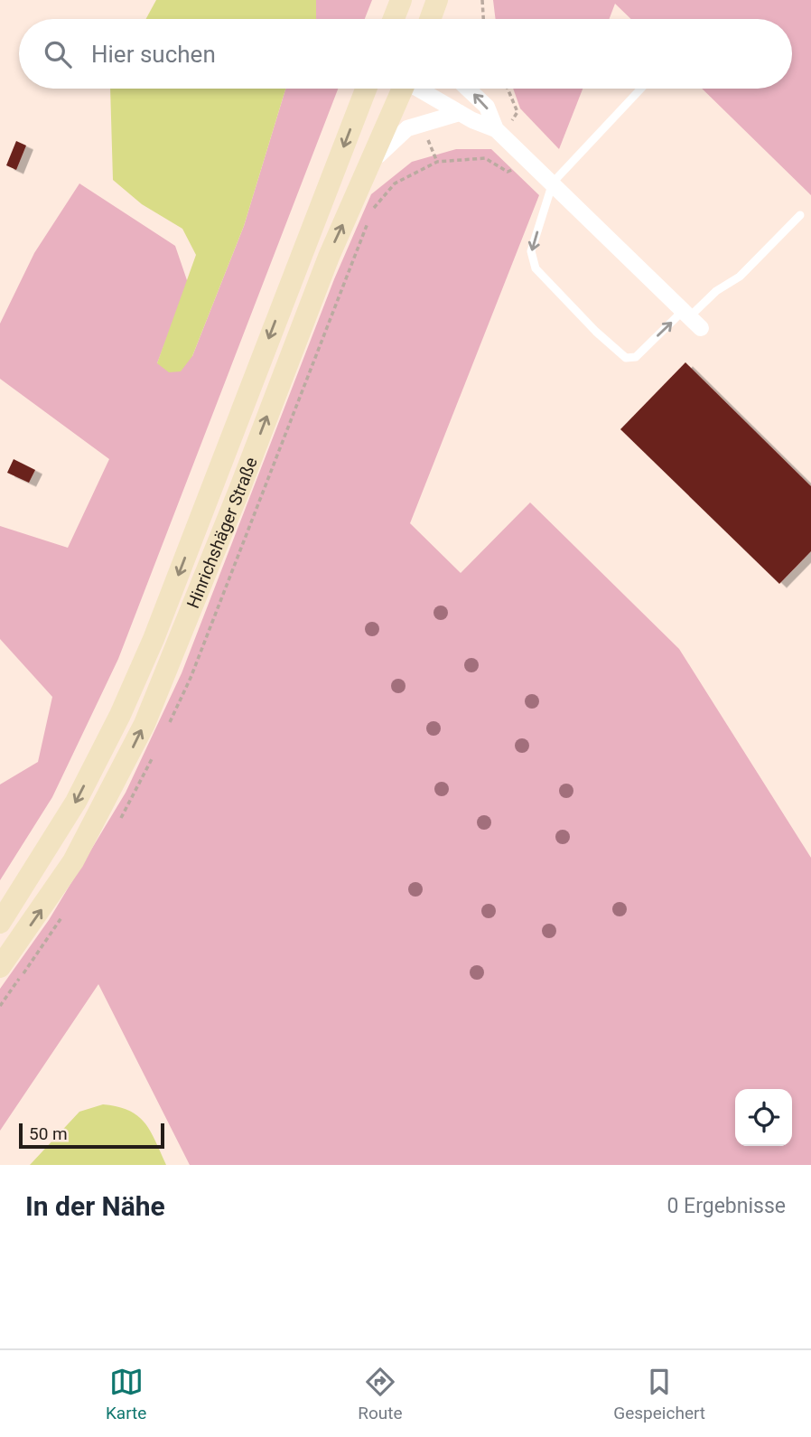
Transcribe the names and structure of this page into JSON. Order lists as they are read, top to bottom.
{
  "streets": {
    "main road": ["Hinrichshäger Straße"]
  },
  "scale_bar": "50 m",
  "page": {
    "search": "Hier suchen",
    "scale": "50 m",
    "heading": ["In der Nähe", "0 Ergebnisse"],
    "nav": ["Karte", "Route", "Gespeichert"]
  }
}
